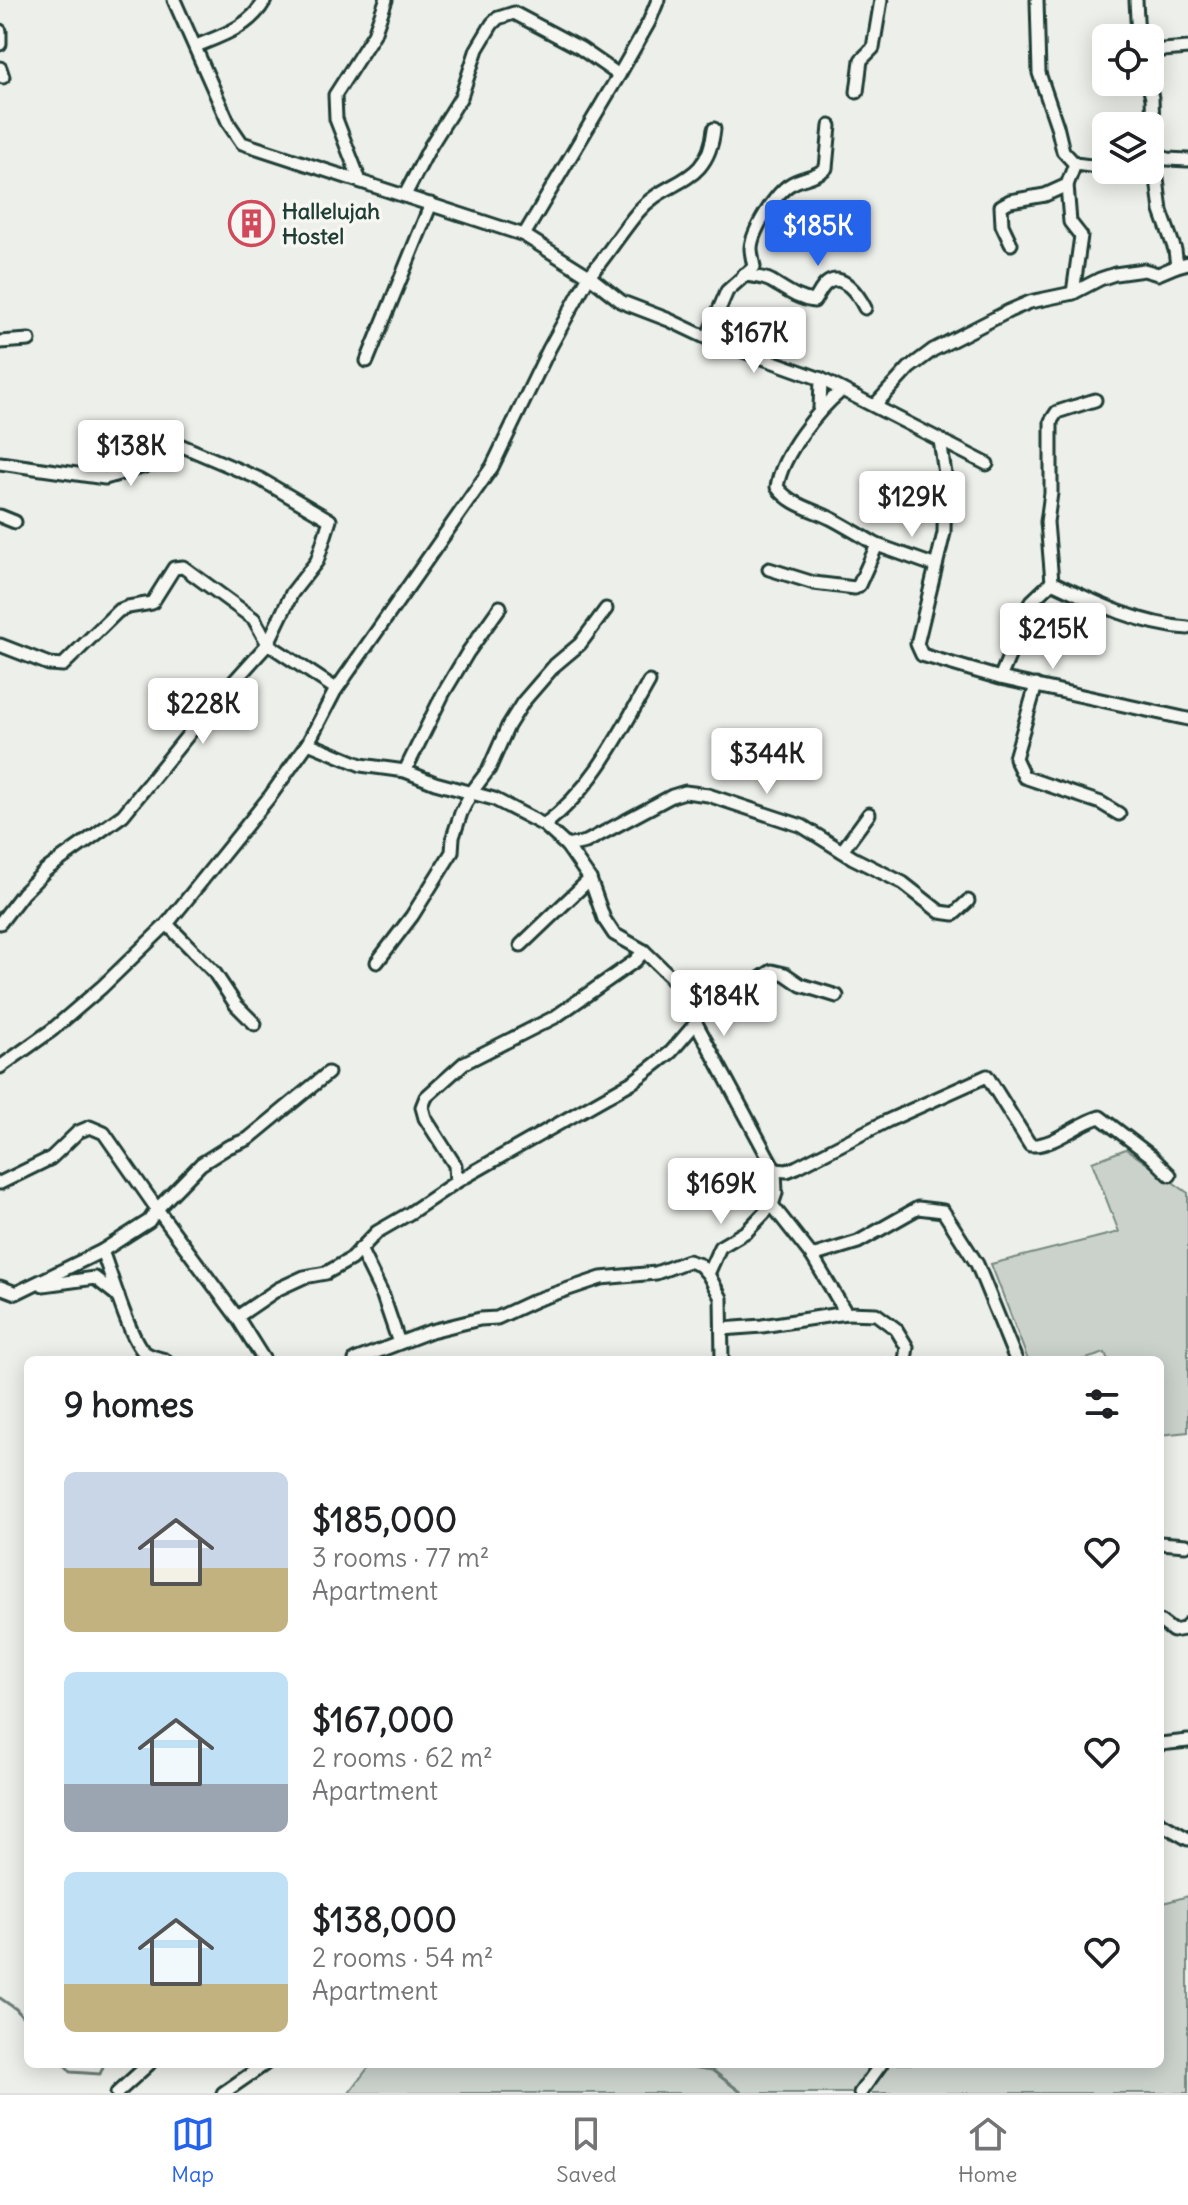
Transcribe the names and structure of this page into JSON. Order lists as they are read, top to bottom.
{
  "places": {
    "building": ["Hallelujah Hostel"]
  },
  "page": {
    "price": [
      "$185K",
      "$167K",
      "$138K",
      "$129K",
      "$215K",
      "$228K",
      "$344K",
      "$184K",
      "$169K"
    ],
    "heading": "9 homes",
    "list": [
      {
        "name": "$185,000",
        "note": "3 rooms · 77 m² · Apartment"
      },
      {
        "name": "$167,000",
        "note": "2 rooms · 62 m² · Apartment"
      },
      {
        "name": "$138,000",
        "note": "2 rooms · 54 m² · Apartment"
      }
    ],
    "tabs": ["Map", "Saved", "Home"]
  }
}
